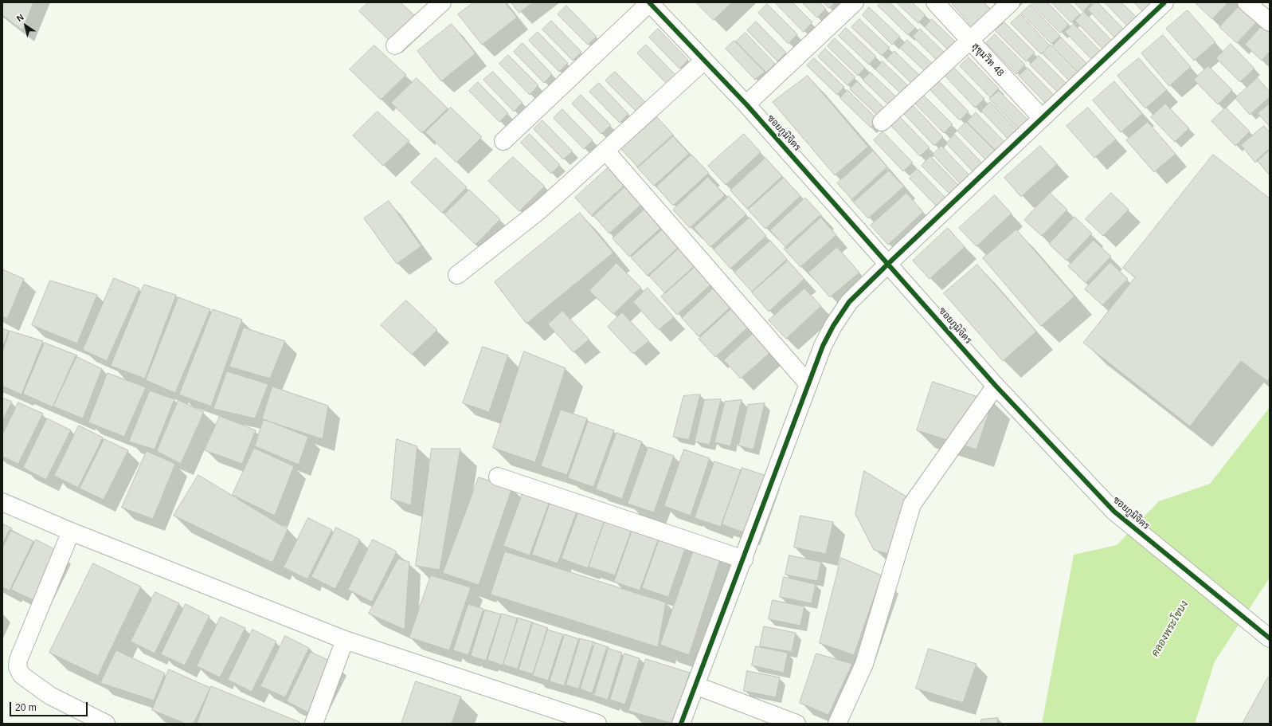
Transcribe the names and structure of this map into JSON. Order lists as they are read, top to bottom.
{
  "streets": {
    "street": ["สุขุมวิท 48", "ซอยภูมิจิตร"]
  },
  "water": ["คลองพระโขนง"],
  "scale_bar": "20 m",
  "north": "top left"
}
